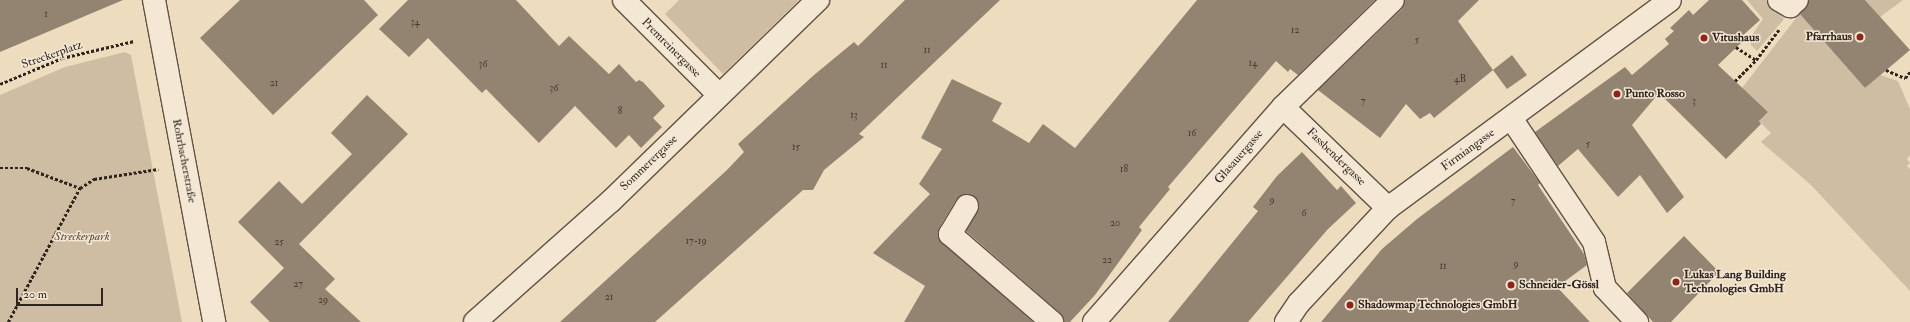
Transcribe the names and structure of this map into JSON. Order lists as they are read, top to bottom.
{
  "streets": {
    "street": [
      "Premreinergasse",
      "Firmiangasse",
      "Glasauergasse",
      "Fassbendergasse",
      "Rohrbacherstraße",
      "Sommerergasse"
    ],
    "path": ["Streckerplatz"]
  },
  "crossings": [
    ["Premreinergasse", "Sommerergasse"],
    ["Firmiangasse", "Fassbendergasse"],
    ["Glasauergasse", "Fassbendergasse"]
  ],
  "parks": ["Streckerpark"],
  "places": [
    "Pfarrhaus",
    "Vitushaus",
    "Punto Rosso",
    "Lukas Lang Building Technologies GmbH",
    "Schneider-Gössl",
    "Shadowmap Technologies GmbH"
  ],
  "house_numbers": [
    "1",
    "34",
    "12",
    "5",
    "11",
    "14",
    "36",
    "11",
    "4B",
    "21",
    "36",
    "7",
    "3",
    "8",
    "13",
    "16",
    "5",
    "15",
    "18",
    "9",
    "7",
    "6",
    "20",
    "17-19",
    "25",
    "22",
    "9",
    "11",
    "27",
    "21",
    "29"
  ],
  "scale_bar": "20 m"
}
